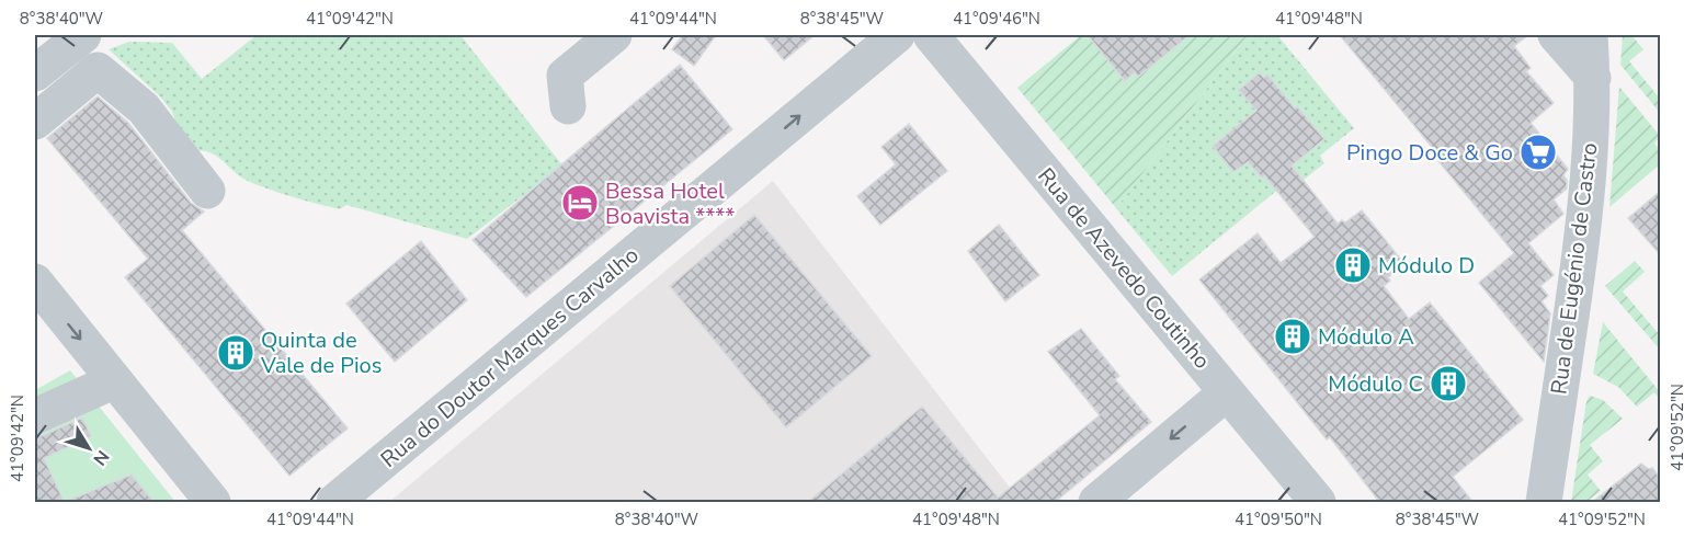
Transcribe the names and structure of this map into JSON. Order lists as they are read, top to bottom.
{
  "streets": {
    "street": ["Rua de Azevedo Coutinho", "Rua de Eugénio de Castro", "Rua do Doutor Marques Carvalho"]
  },
  "one_way": ["Rua do Doutor Marques Carvalho"],
  "places": {
    "supermarket": ["Pingo Doce & Go"],
    "hotel": ["Bessa Hotel Boavista ****"],
    "building": [
      "Módulo D",
      "Módulo A",
      "Quinta de Vale de Pios",
      "Módulo C"
    ]
  },
  "north": "bottom right",
  "coordinates": [
    "8°38'40\"W",
    "41°09'42\"N",
    "41°09'44\"N",
    "8°38'45\"W",
    "41°09'46\"N",
    "41°09'48\"N",
    "41°09'52\"N",
    "41°09'50\"N"
  ]
}
